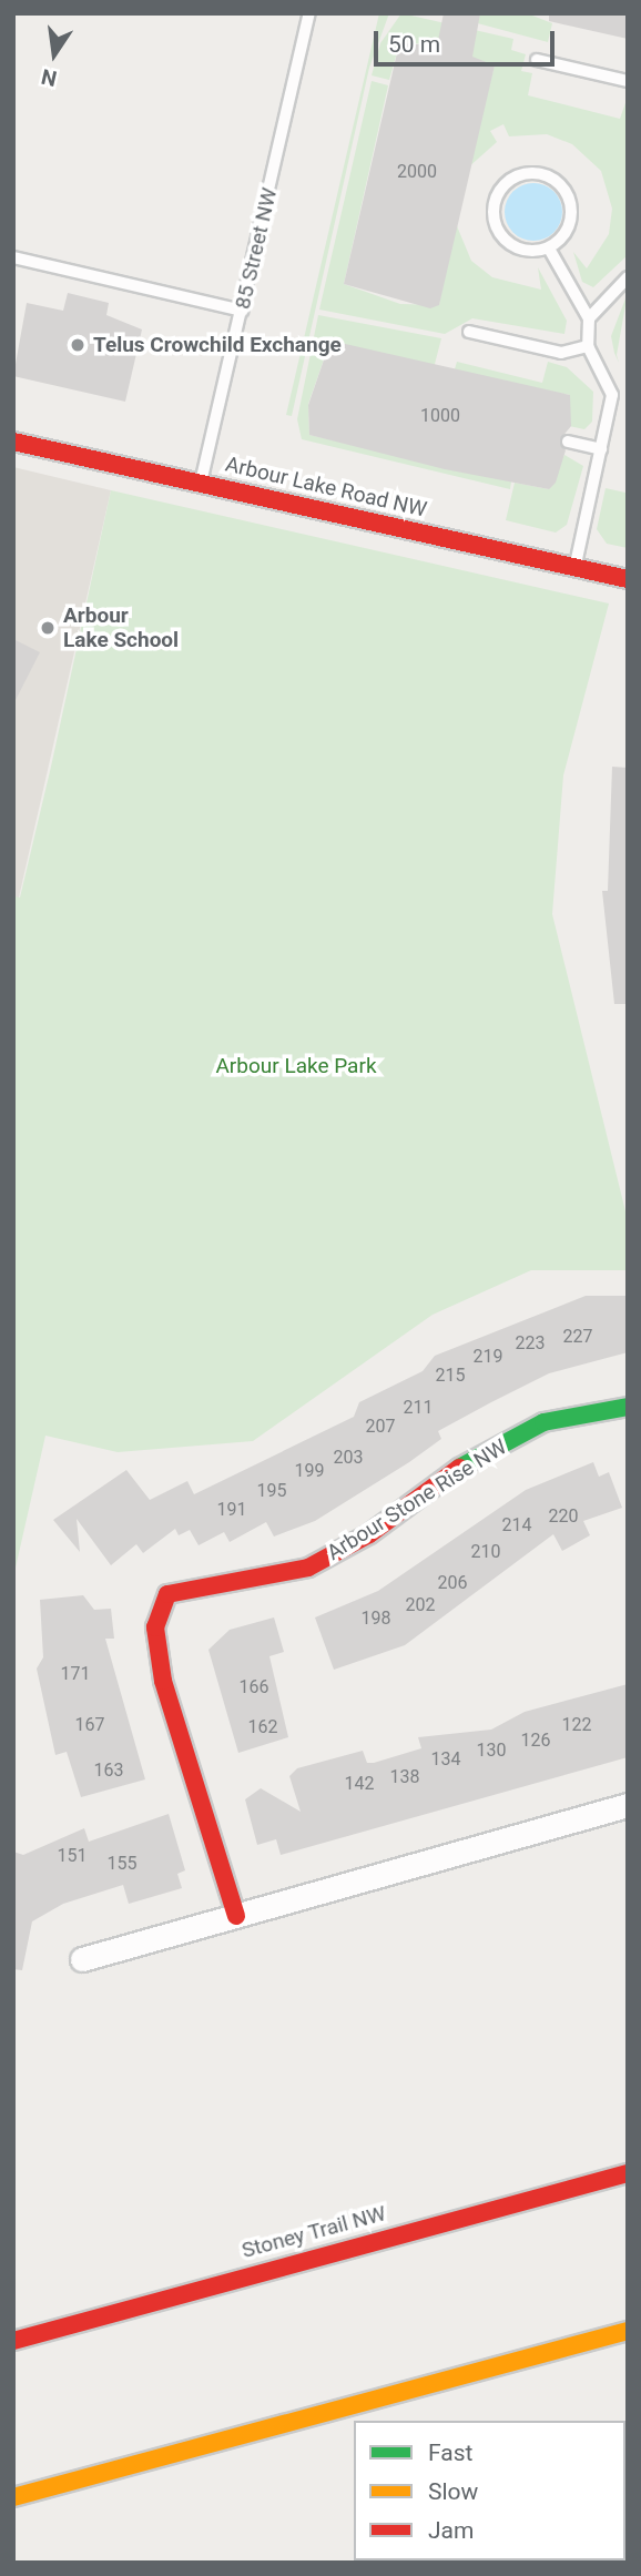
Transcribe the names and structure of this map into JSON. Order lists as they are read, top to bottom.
{
  "streets": {
    "main road": ["Arbour Lake Road NW", "Arbour Stone Rise NW", "Stoney Trail NW"],
    "lane": ["85 Street NW"]
  },
  "crossings": [
    ["85 Street NW", "Arbour Lake Road NW"]
  ],
  "parks": ["Arbour Lake Park"],
  "places": ["Telus Crowchild Exchange", "Arbour Lake School"],
  "house_numbers": [
    "2000",
    "1000",
    "227",
    "223",
    "219",
    "215",
    "211",
    "207",
    "203",
    "199",
    "195",
    "191",
    "220",
    "214",
    "210",
    "206",
    "202",
    "198",
    "171",
    "166",
    "167",
    "122",
    "162",
    "126",
    "130",
    "134",
    "163",
    "138",
    "142",
    "151",
    "155"
  ],
  "legend": ["Fast", "Slow", "Jam"],
  "scale_bar": "50 m",
  "north": "bottom"
}
